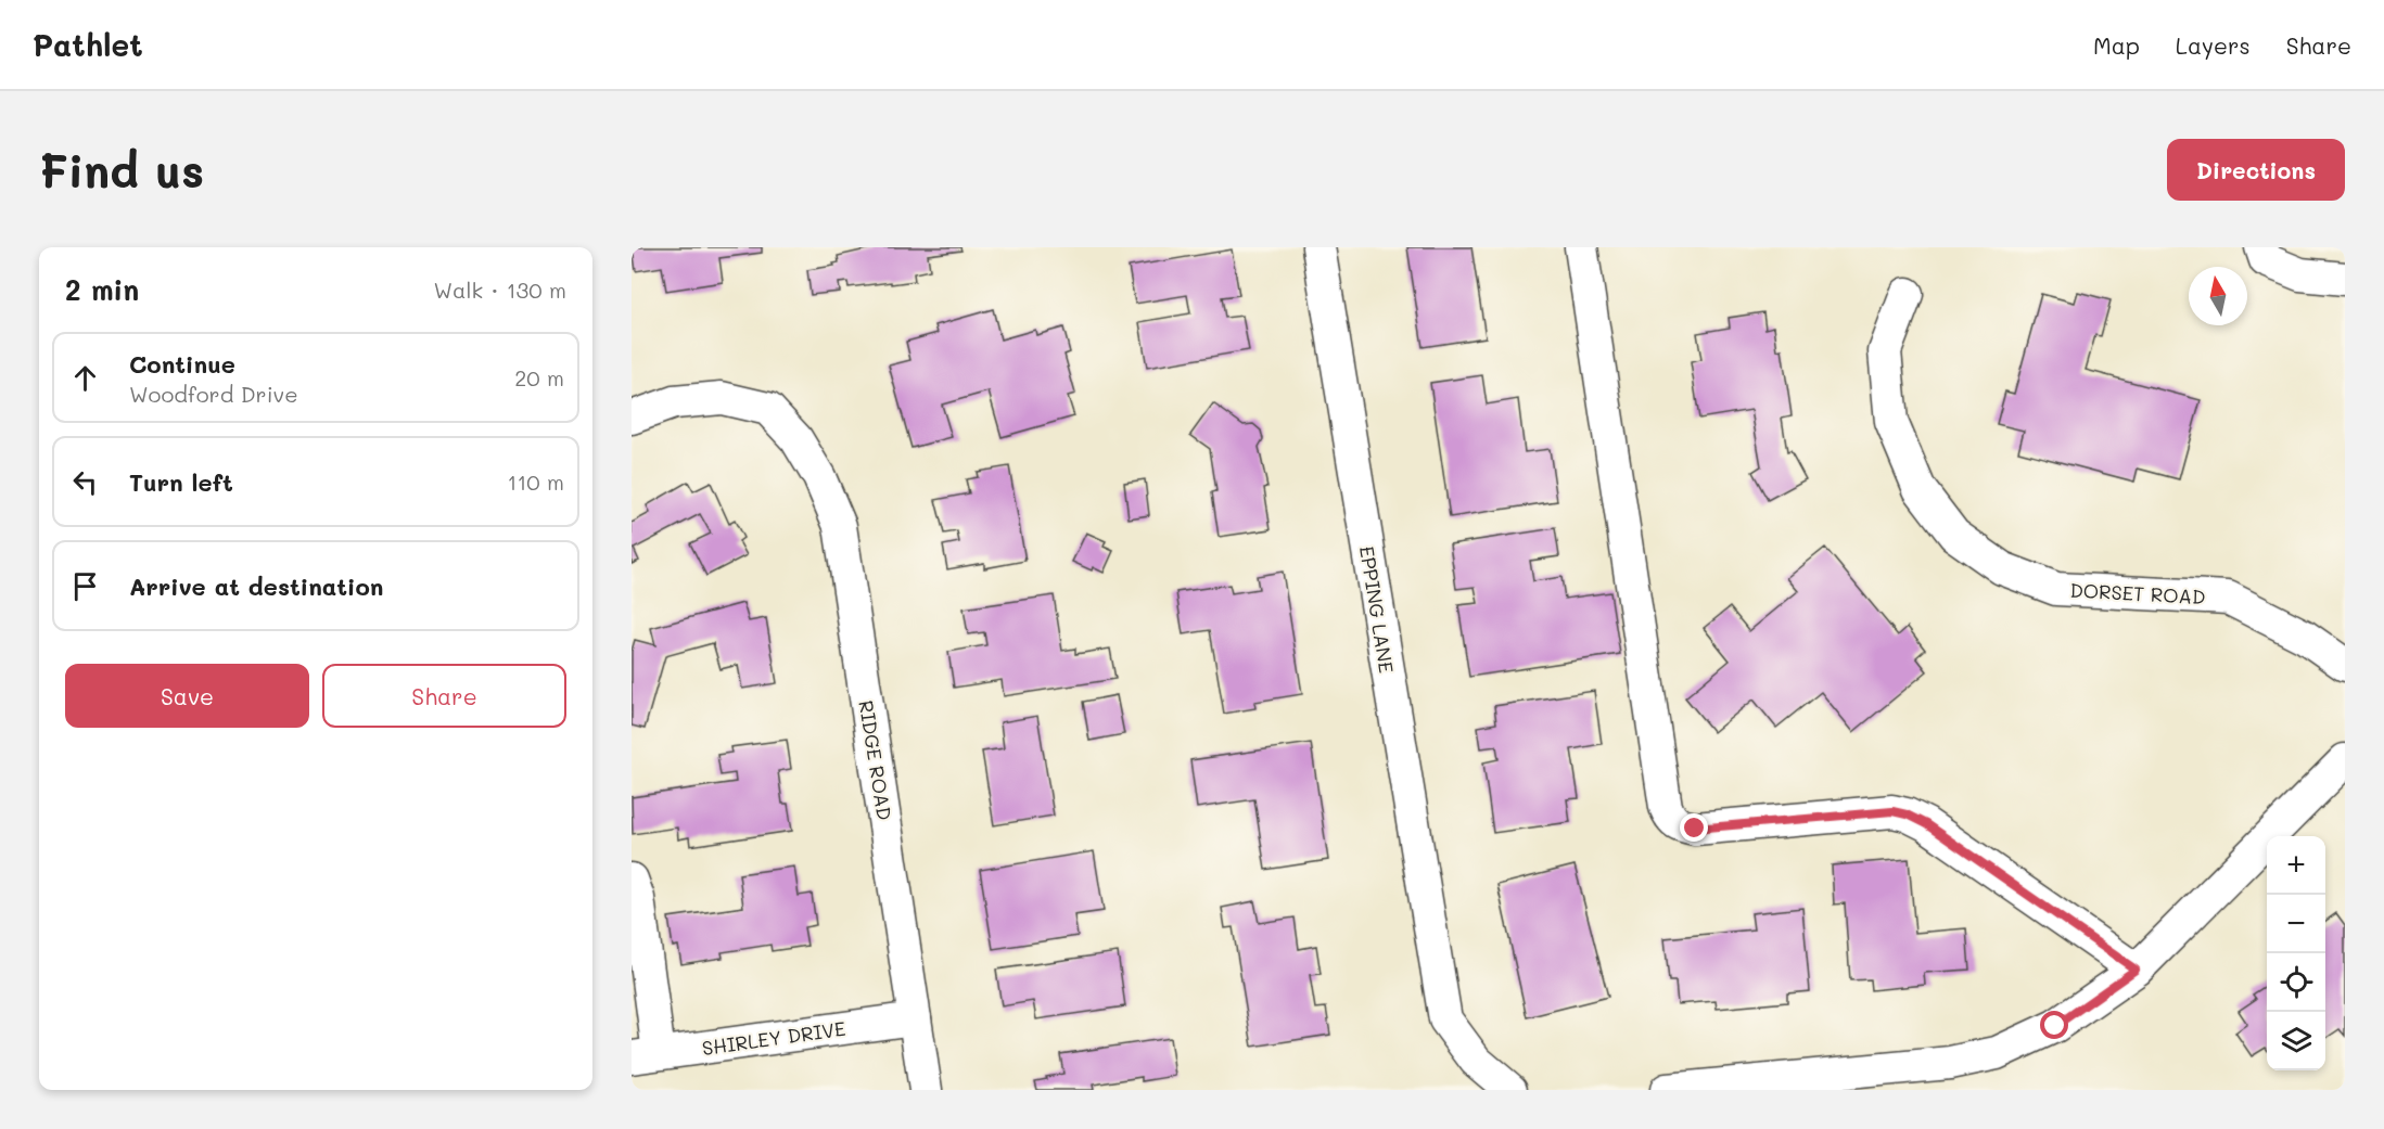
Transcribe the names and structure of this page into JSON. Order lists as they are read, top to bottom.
{
  "streets": {
    "street": [
      "DORSET ROAD",
      "EPPING LANE",
      "RIDGE ROAD",
      "SHIRLEY DRIVE"
    ]
  },
  "crossings": [
    ["RIDGE ROAD", "SHIRLEY DRIVE"]
  ],
  "north": "top",
  "page": {
    "header": "Pathlet",
    "nav": ["Map", "Layers", "Share"],
    "buttons": [
      "Directions",
      ["Save", "Share"]
    ],
    "title": "Find us",
    "heading": ["2 min", "Walk · 130 m"],
    "list": [
      ["Continue", "Woodford Drive", "20 m"],
      ["Turn left", "110 m"],
      "Arrive at destination"
    ],
    "map_buttons": ["+", "−"]
  }
}
